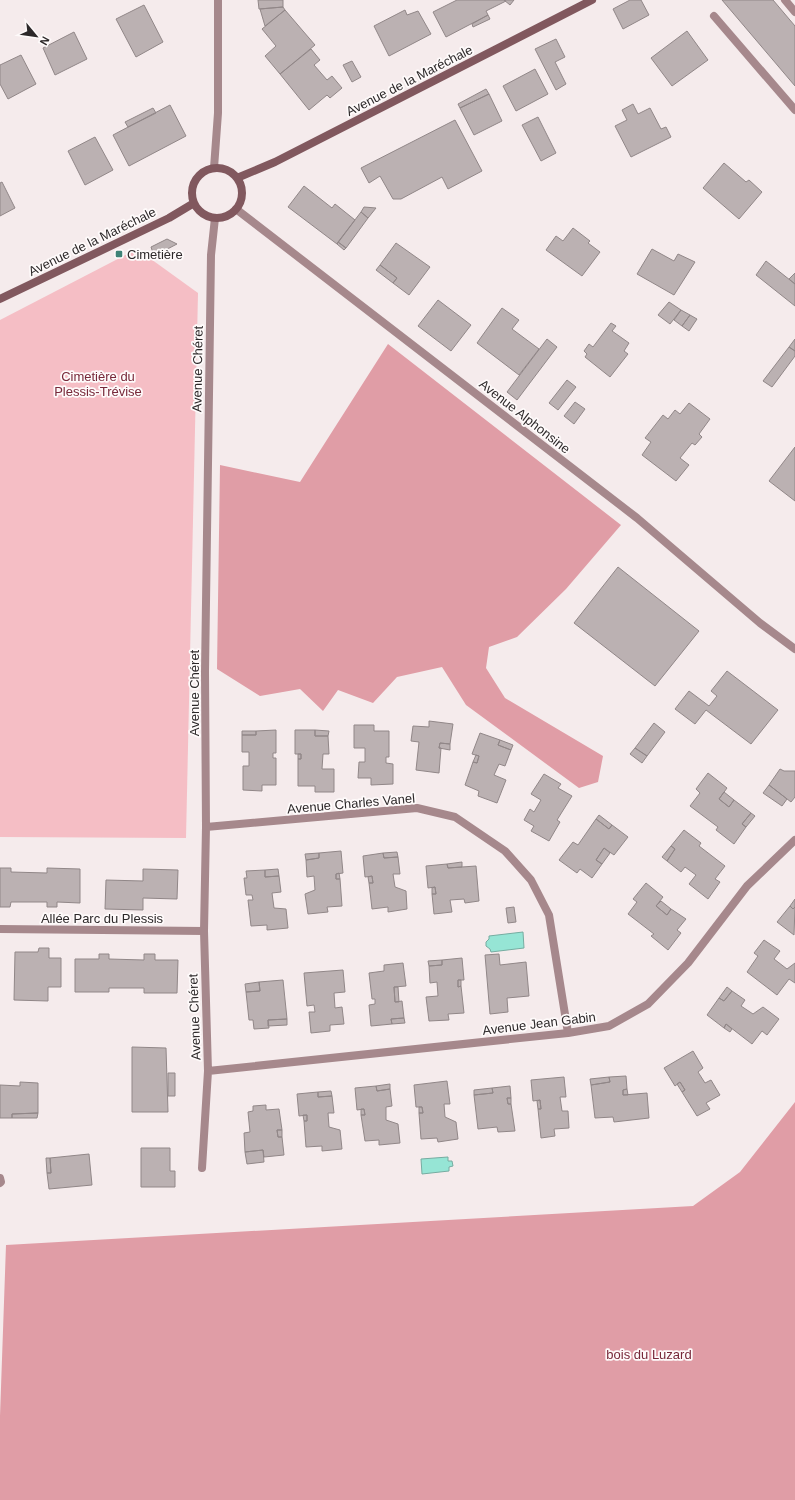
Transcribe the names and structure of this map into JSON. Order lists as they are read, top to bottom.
{
  "streets": {
    "street": [
      "Avenue de la Maréchale",
      "Avenue Chéret",
      "Avenue Alphonsine",
      "Avenue Charles Vanel",
      "Allée Parc du Plessis",
      "Avenue Jean Gabin"
    ]
  },
  "crossings": [
    ["Avenue de la Maréchale", "Avenue Chéret"],
    ["Avenue de la Maréchale", "Avenue Alphonsine"],
    ["Avenue Chéret", "Avenue Alphonsine"],
    ["Avenue Chéret", "Avenue Charles Vanel"],
    ["Avenue Chéret", "Allée Parc du Plessis"],
    ["Avenue Chéret", "Avenue Jean Gabin"],
    ["Avenue Charles Vanel", "Avenue Jean Gabin"]
  ],
  "parks": ["Cimetière du Plessis-Trévise", "bois du Luzard"],
  "places": {
    "transit": ["Cimetière"]
  },
  "north": "bottom right"
}
